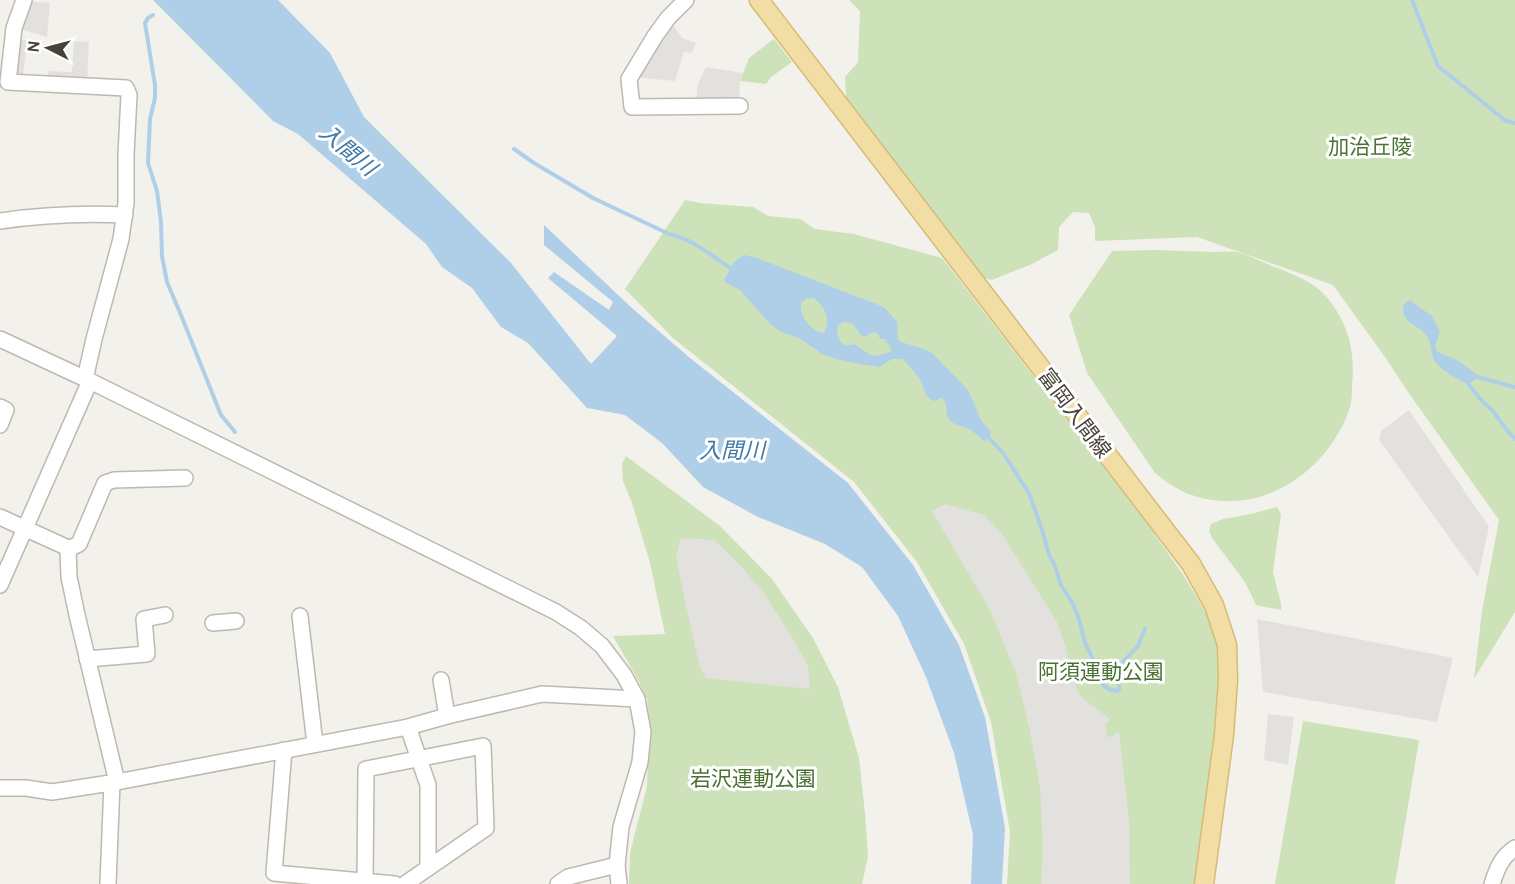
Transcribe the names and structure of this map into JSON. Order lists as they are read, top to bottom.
{
  "streets": {
    "main road": ["富岡入間線"]
  },
  "water": ["入間川"],
  "parks": ["加治丘陵", "阿須運動公園", "岩沢運動公園"],
  "north": "left"
}
